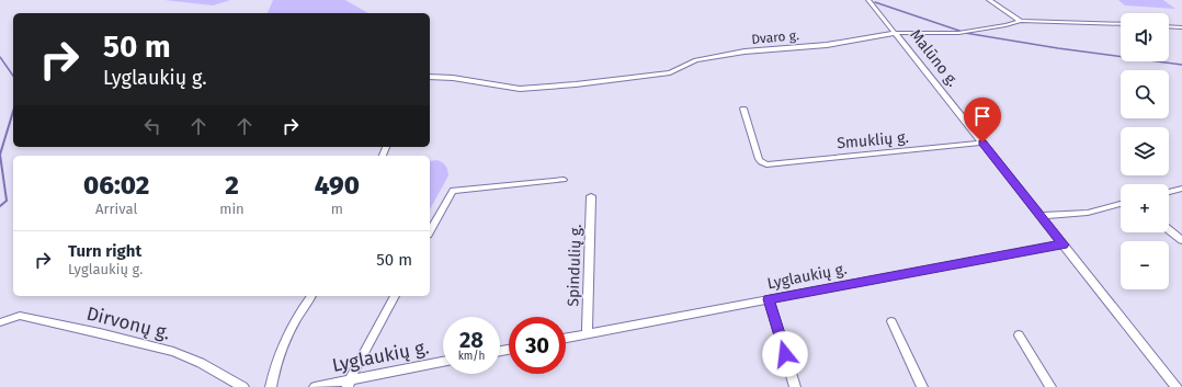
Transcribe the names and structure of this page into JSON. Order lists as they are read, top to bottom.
{
  "streets": {
    "street": [
      "Dvaro g.",
      "Malūno g.",
      "Smuklių g.",
      "Spindulių g.",
      "Lyglaukių g.",
      "Dirvonų g."
    ]
  },
  "crossings": [
    ["Dvaro g.", "Malūno g."],
    ["Malūno g.", "Smuklių g."],
    ["Malūno g.", "Lyglaukių g."],
    ["Spindulių g.", "Lyglaukių g."]
  ],
  "page": {
    "map_buttons": ["+", "−"],
    "turn": ["50 m", "Lyglaukių g."],
    "eta": [
      "06:02",
      "Arrival",
      "2",
      "min",
      "490",
      "m"
    ],
    "list": [
      {
        "name": "Turn right",
        "note": "Lyglaukių g.",
        "value": "50 m"
      }
    ],
    "speed": "28 km/h",
    "limit": "30"
  }
}
